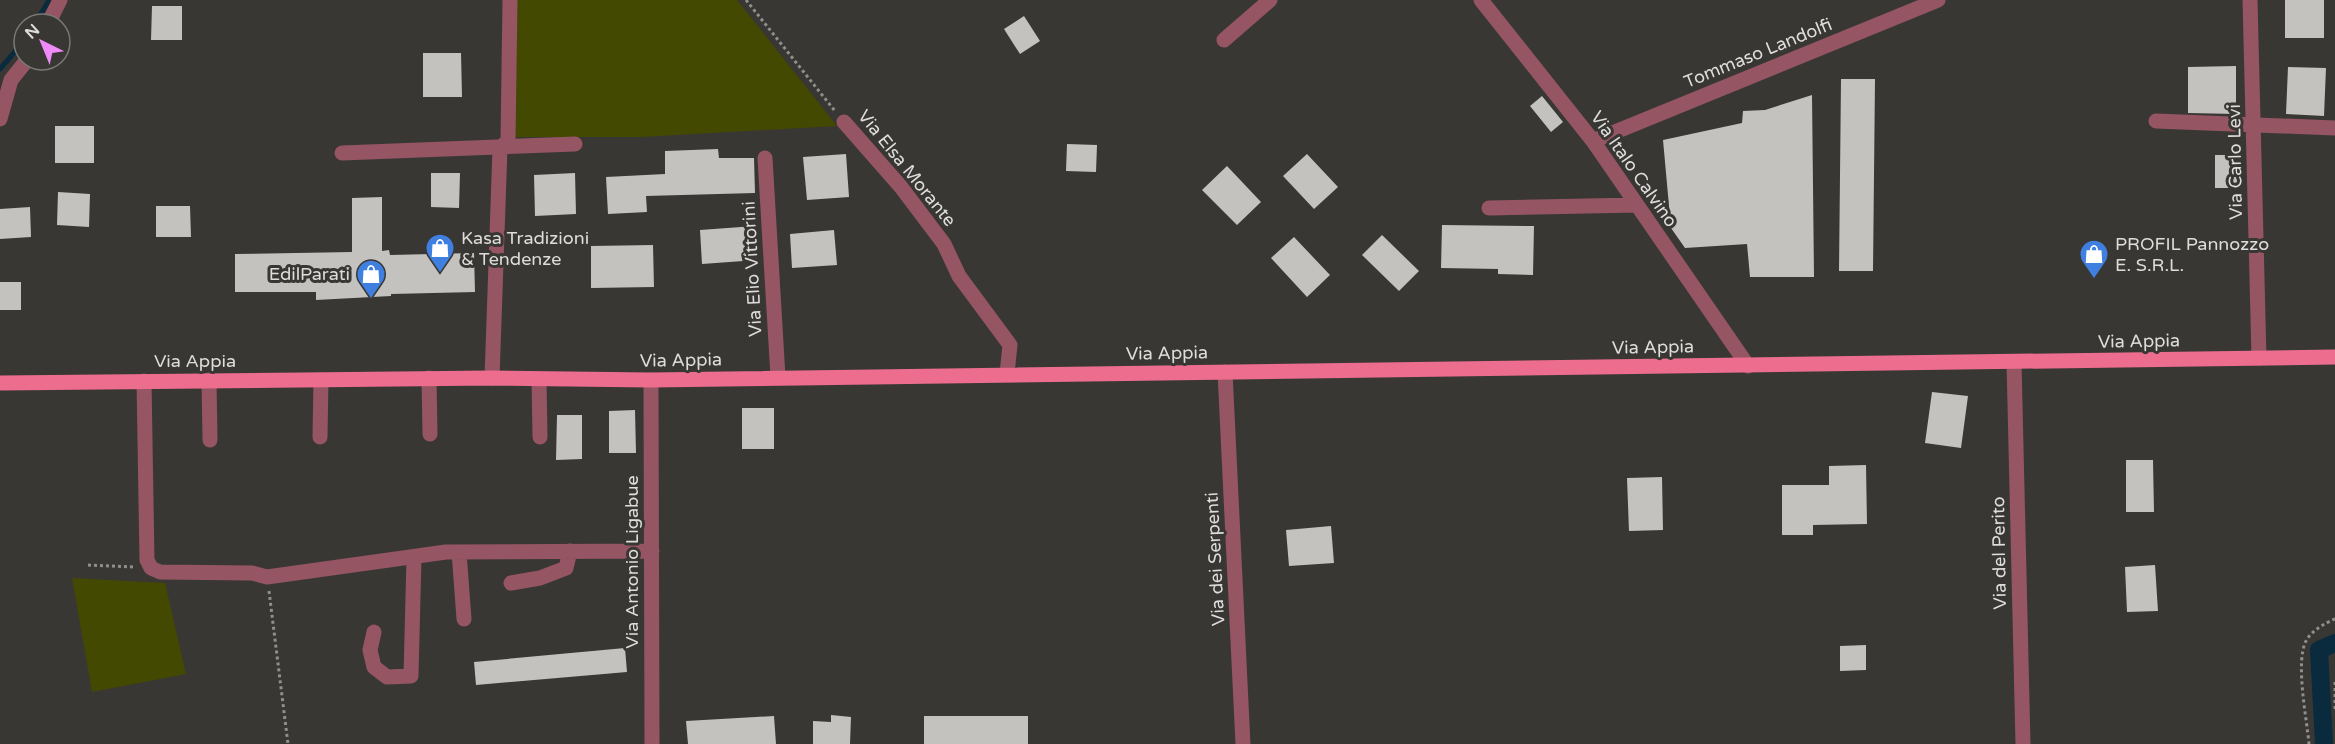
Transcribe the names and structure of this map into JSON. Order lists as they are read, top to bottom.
{
  "streets": {
    "main road": ["Via Appia"],
    "street": [
      "Tommaso Landolfi",
      "Via Carlo Levi",
      "Via Elsa Morante",
      "Via Italo Calvino",
      "Via Elio Vittorini",
      "Via del Perito",
      "Via dei Serpenti",
      "Via Antonio Ligabue"
    ]
  },
  "crossings": [
    ["Tommaso Landolfi", "Via Italo Calvino"],
    ["Via Carlo Levi", "Via Appia"],
    ["Via Elsa Morante", "Via Appia"],
    ["Via Italo Calvino", "Via Appia"],
    ["Via Elio Vittorini", "Via Appia"],
    ["Via Appia", "Via del Perito"],
    ["Via Appia", "Via dei Serpenti"],
    ["Via Appia", "Via Antonio Ligabue"]
  ],
  "places": {
    "shop": ["Kasa Tradizioni & Tendenze", "PROFIL Pannozzo E. S.R.L.", "EdilParati"]
  },
  "north": "top left"
}
